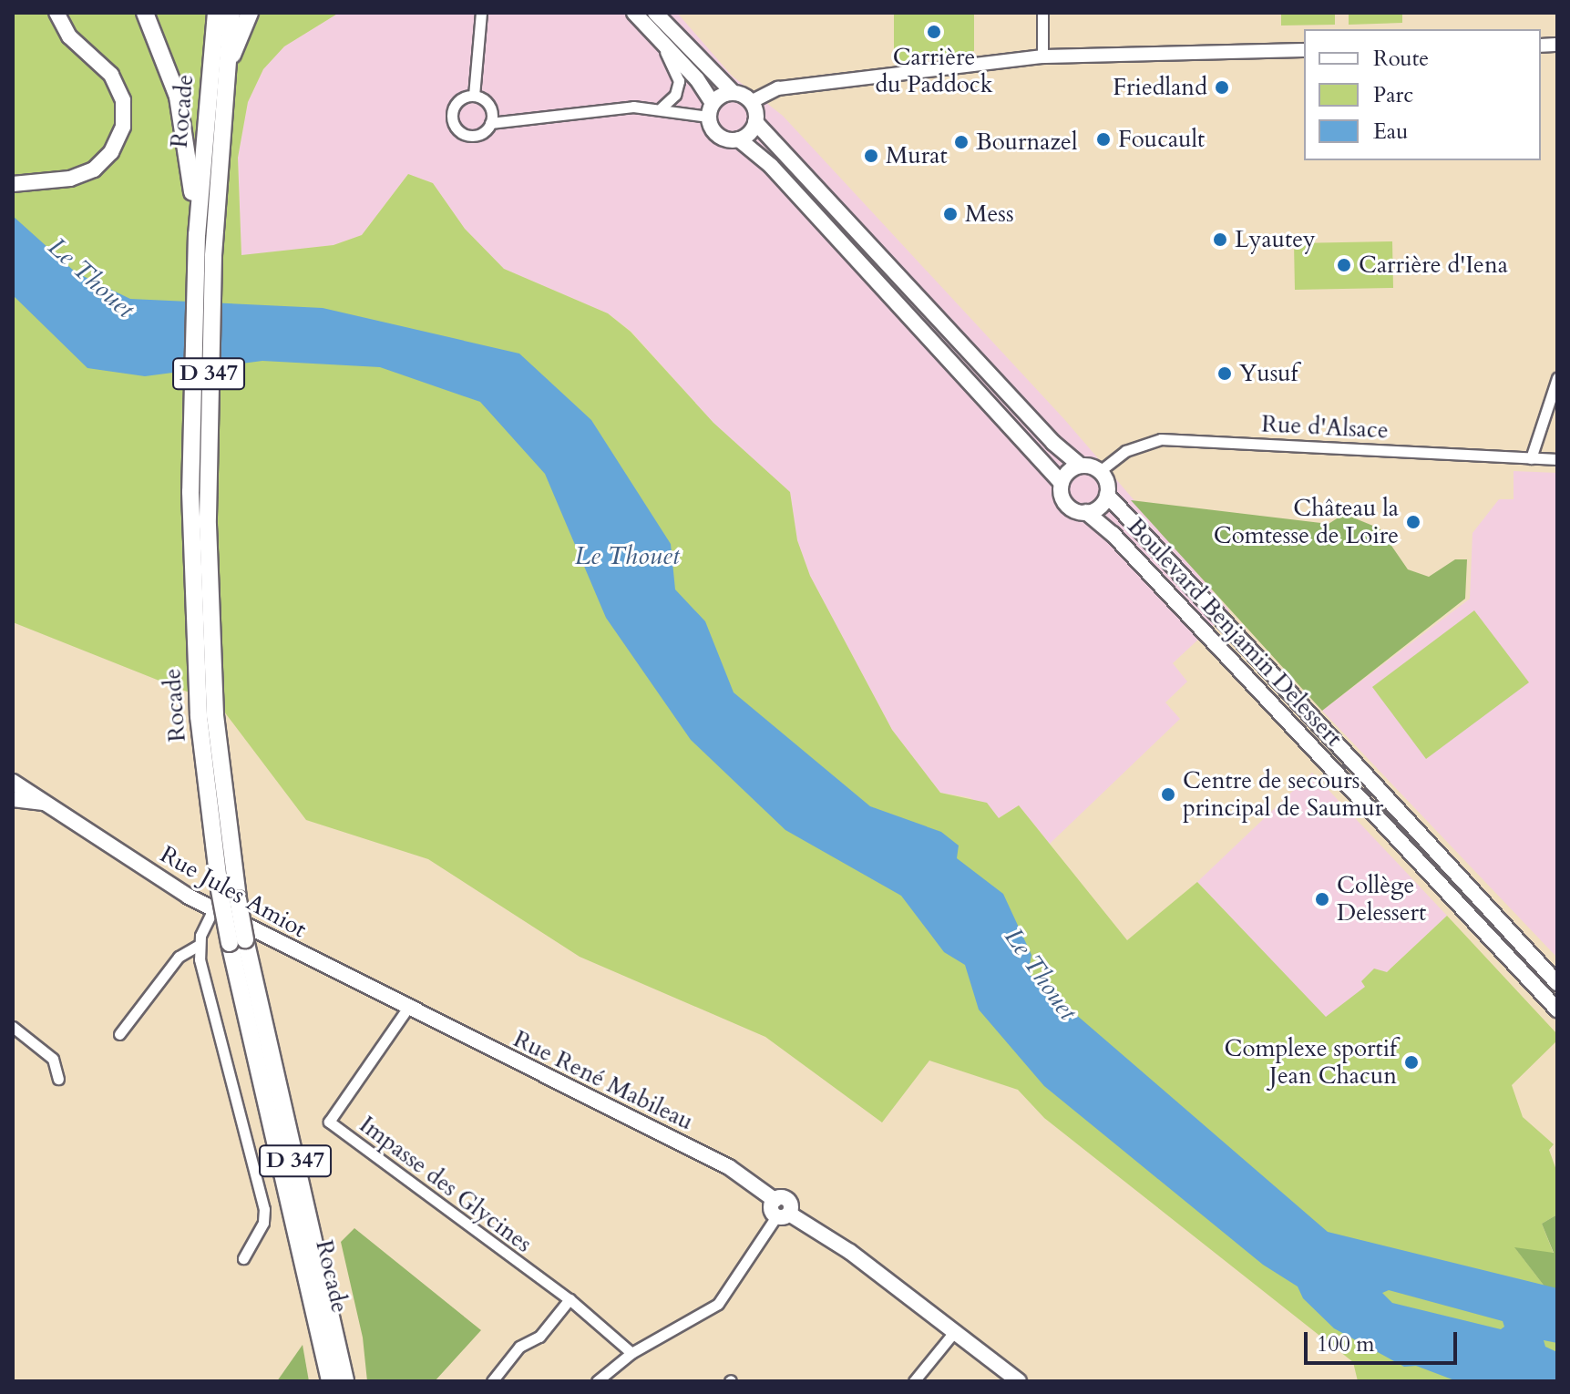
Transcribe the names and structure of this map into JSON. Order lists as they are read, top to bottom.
{
  "streets": {
    "highway": ["Rocade", "D 347"],
    "main road": ["Boulevard Benjamin Delessert", "Rue Jules Amiot", "Rue René Mabileau"],
    "street": ["Rue d'Alsace", "Impasse des Glycines"]
  },
  "crossings": [
    ["Rocade", "D 347"],
    ["Rue d'Alsace", "Boulevard Benjamin Delessert"],
    ["Rue Jules Amiot", "Rue René Mabileau"],
    ["Rue Jules Amiot", "Impasse des Glycines"],
    ["Rue René Mabileau", "Impasse des Glycines"]
  ],
  "water": ["Le Thouet"],
  "places": [
    "Carrière du Paddock",
    "Friedland",
    "Foucault",
    "Bournazel",
    "Murat",
    "Mess",
    "Lyautey",
    "Carrière d'Iena",
    "Yusuf",
    "Château la Comtesse de Loire",
    "Centre de secours principal de Saumur",
    "Collège Delessert",
    "Complexe sportif Jean Chacun"
  ],
  "legend": ["Route", "Parc", "Eau"],
  "scale_bar": "100 m"
}
